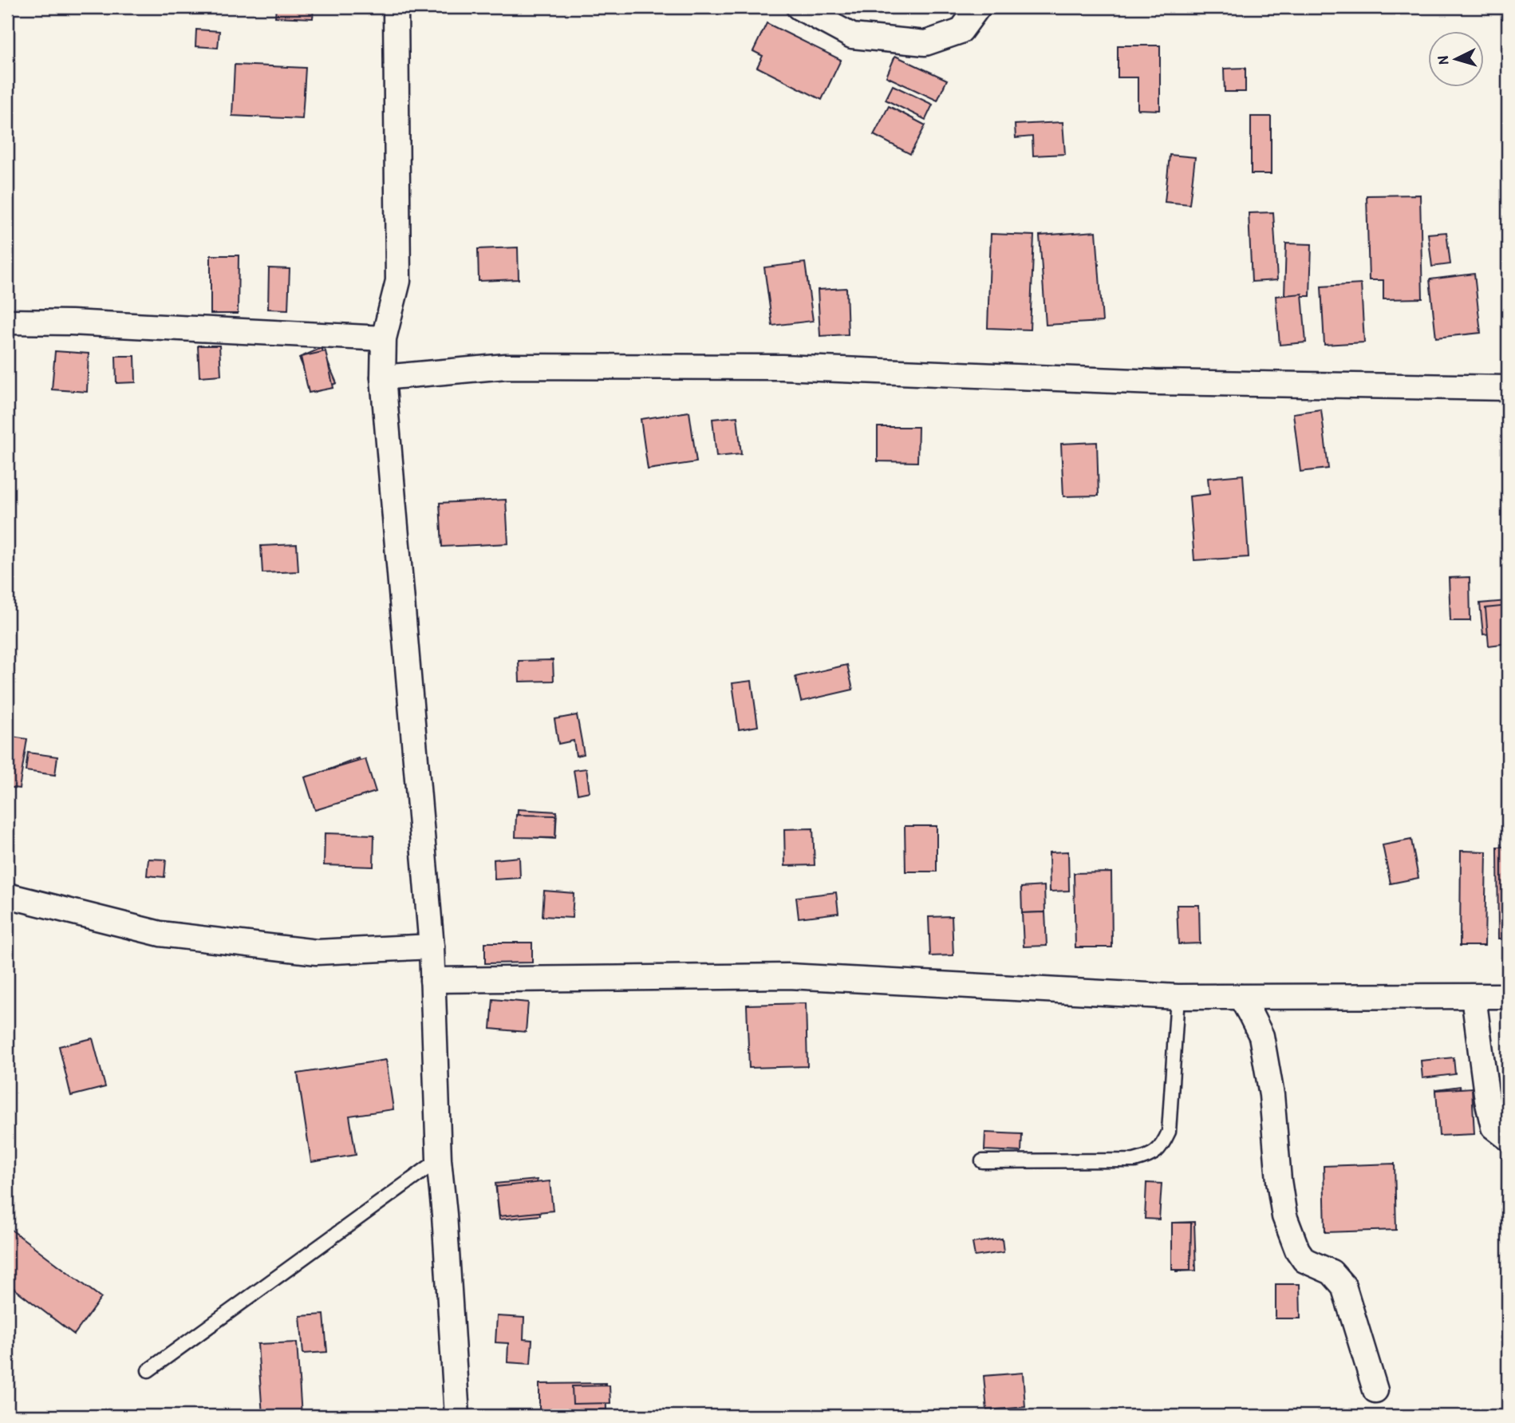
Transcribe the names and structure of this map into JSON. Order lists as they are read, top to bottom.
{
  "north": "left"
}
